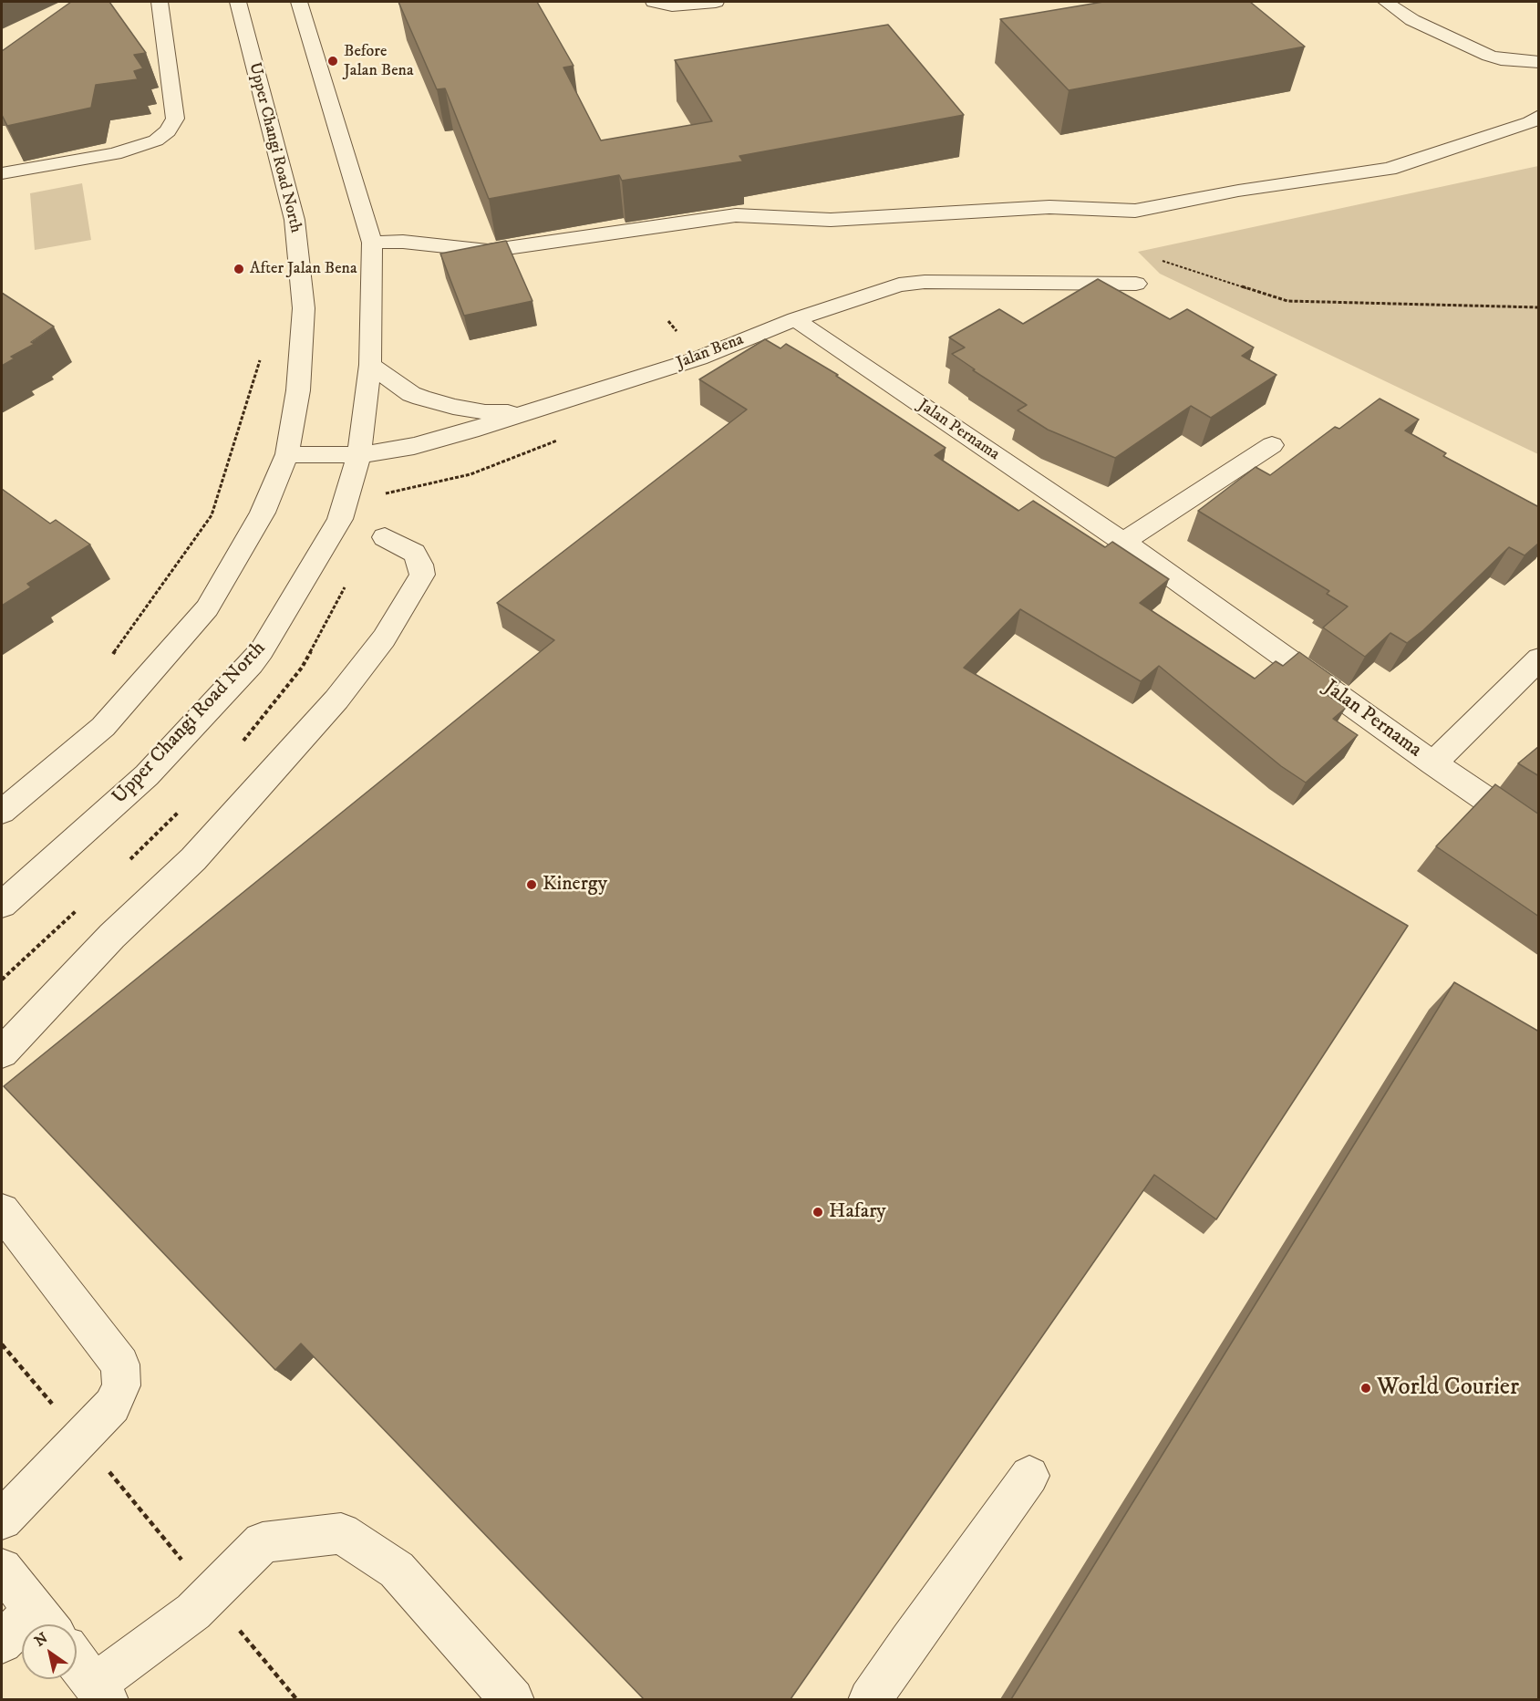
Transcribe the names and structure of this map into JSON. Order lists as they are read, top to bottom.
{
  "streets": {
    "street": ["Upper Changi Road North", "Jalan Bena", "Jalan Pernama"]
  },
  "crossings": [
    ["Upper Changi Road North", "Jalan Bena"],
    ["Jalan Bena", "Jalan Pernama"]
  ],
  "places": [
    "Before Jalan Bena",
    "After Jalan Bena",
    "Kinergy",
    "Hafary",
    "World Courier"
  ],
  "north": "top left"
}
